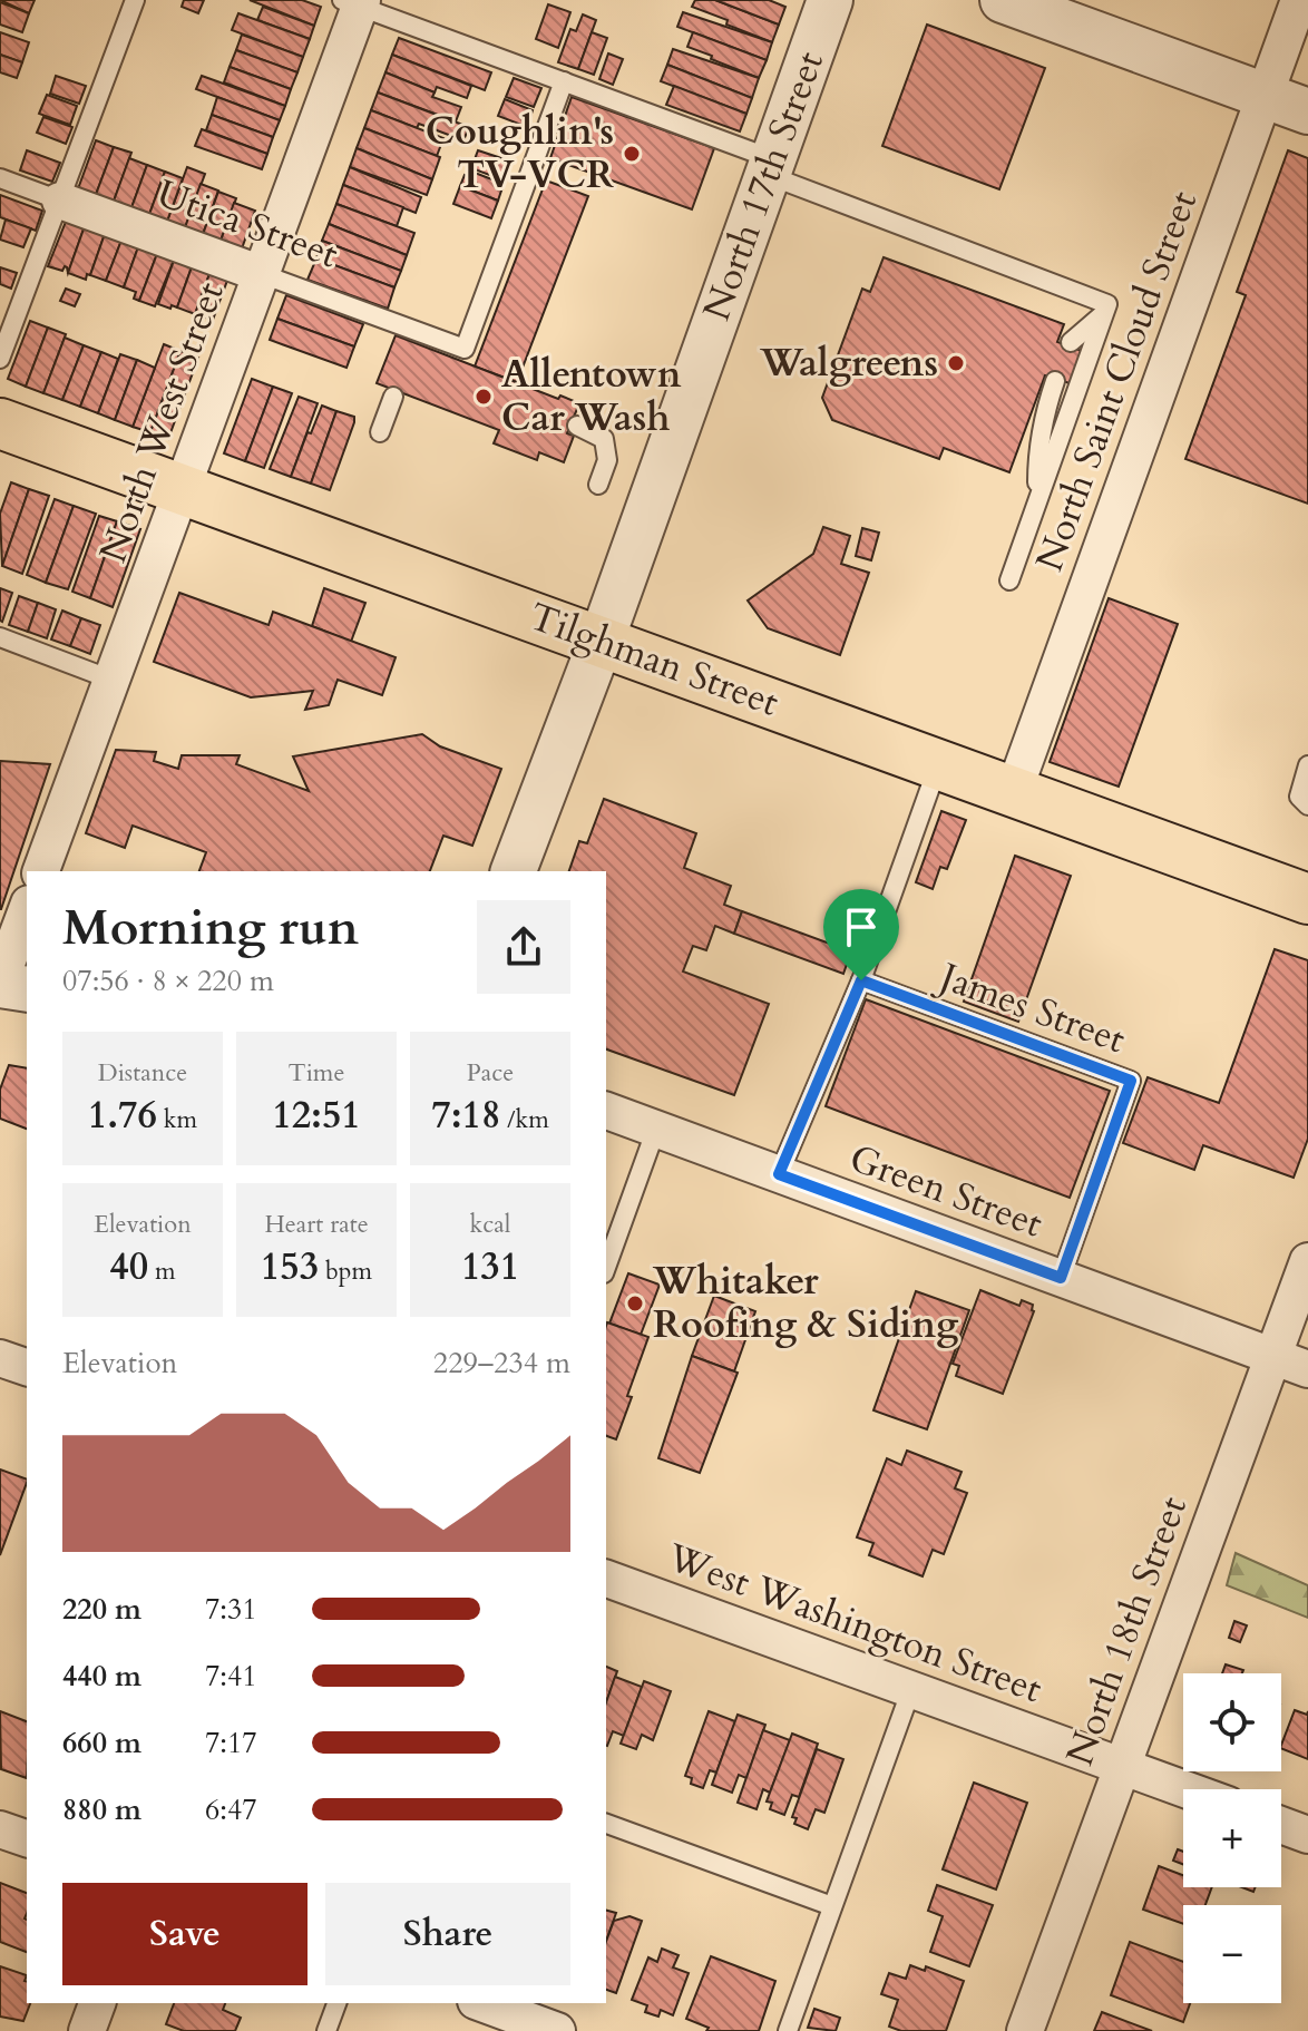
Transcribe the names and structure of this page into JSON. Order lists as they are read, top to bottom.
{
  "streets": {
    "main road": ["Tilghman Street"],
    "street": [
      "North 17th Street",
      "Utica Street",
      "North Saint Cloud Street",
      "North West Street",
      "Green Street",
      "West Washington Street",
      "North 18th Street"
    ],
    "lane": ["James Street"]
  },
  "crossings": [
    ["North 17th Street", "Tilghman Street"],
    ["Utica Street", "North West Street"],
    ["North Saint Cloud Street", "Tilghman Street"],
    ["North West Street", "Tilghman Street"],
    ["James Street", "Green Street"],
    ["Green Street", "North 18th Street"],
    ["West Washington Street", "North 18th Street"]
  ],
  "places": [
    "Coughlin's TV-VCR",
    "Walgreens",
    "Allentown Car Wash",
    "Whitaker Roofing & Siding"
  ],
  "page": {
    "heading": ["Morning run", "07:56 · 8 × 220 m"],
    "stats": [
      ["Distance", "1.76 km"],
      ["Time", "12:51"],
      ["Pace", "7:18 /km"],
      ["Elevation", "40 m"],
      ["Heart rate", "153 bpm"],
      ["kcal", "131"]
    ],
    "chart": ["Elevation", "229–234 m"],
    "list": [
      {
        "name": "220 m",
        "note": "7:31"
      },
      {
        "name": "440 m",
        "note": "7:41"
      },
      {
        "name": "660 m",
        "note": "7:17"
      },
      {
        "name": "880 m",
        "note": "6:47"
      }
    ],
    "map_buttons": ["+", "−"],
    "buttons": ["Save", "Share"]
  }
}
